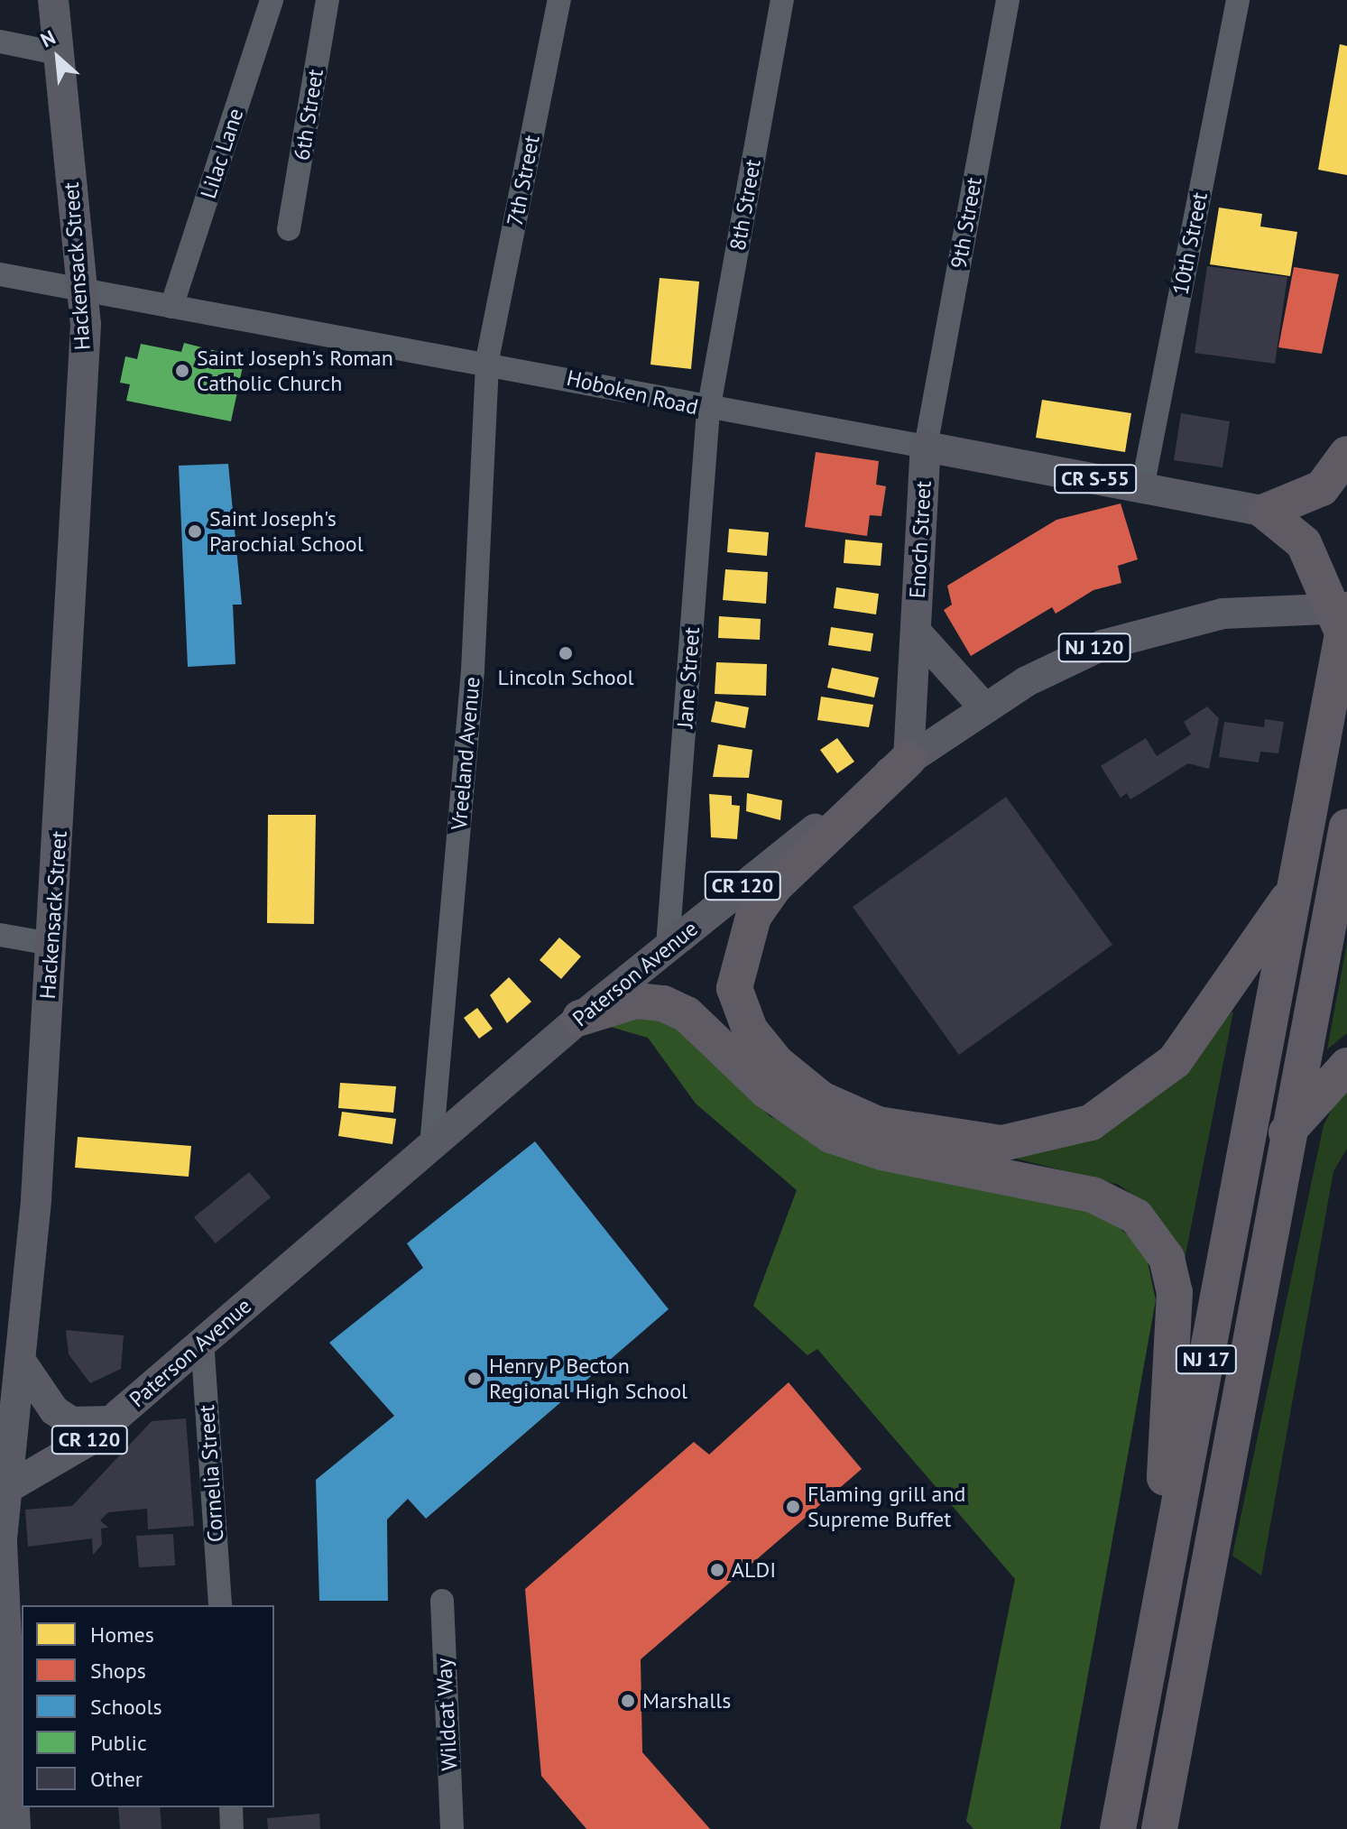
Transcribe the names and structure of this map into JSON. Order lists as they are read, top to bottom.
{
  "streets": {
    "highway": ["NJ 17"],
    "main road": [
      "Hackensack Street",
      "Hoboken Road",
      "CR S-55",
      "Enoch Street",
      "NJ 120",
      "CR 120",
      "Paterson Avenue"
    ],
    "street": [
      "6th Street",
      "Lilac Lane",
      "7th Street",
      "8th Street",
      "9th Street",
      "10th Street",
      "Jane Street",
      "Vreeland Avenue",
      "Cornelia Street",
      "Wildcat Way"
    ]
  },
  "crossings": [
    ["Lilac Lane", "Hoboken Road"],
    ["7th Street", "Hoboken Road"],
    ["7th Street", "Vreeland Avenue"],
    ["8th Street", "Hoboken Road"],
    ["8th Street", "Jane Street"],
    ["9th Street", "Hoboken Road"],
    ["9th Street", "Enoch Street"],
    ["10th Street", "Hoboken Road"],
    ["Hackensack Street", "Hoboken Road"],
    ["Hackensack Street", "Paterson Avenue"],
    ["Hoboken Road", "Enoch Street"],
    ["Hoboken Road", "Jane Street"],
    ["Hoboken Road", "Vreeland Avenue"],
    ["Enoch Street", "Paterson Avenue"],
    ["Jane Street", "Paterson Avenue"],
    ["Vreeland Avenue", "Paterson Avenue"],
    ["Paterson Avenue", "NJ 17"],
    ["Paterson Avenue", "Cornelia Street"]
  ],
  "places": [
    "Saint Joseph's Roman Catholic Church",
    "Saint Joseph's Parochial School",
    "Lincoln School",
    "Henry P Becton Regional High School",
    "Flaming grill and Supreme Buffet",
    "ALDI",
    "Marshalls"
  ],
  "legend": [
    "Homes",
    "Shops",
    "Schools",
    "Public",
    "Other"
  ],
  "north": "top left"
}
